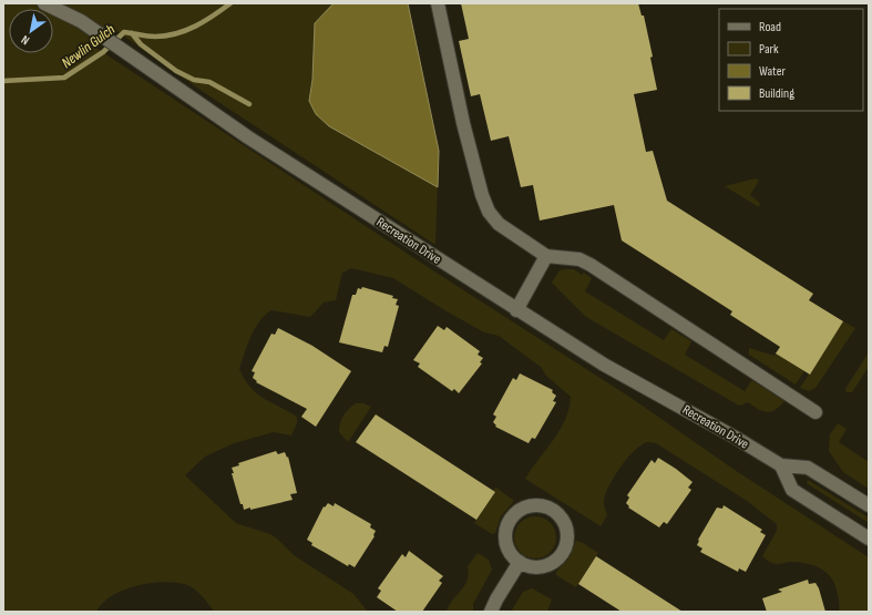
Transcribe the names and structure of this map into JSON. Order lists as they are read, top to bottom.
{
  "streets": {
    "street": ["Recreation Drive"]
  },
  "water": ["Newlin Gulch"],
  "legend": [
    "Road",
    "Park",
    "Water",
    "Building"
  ],
  "north": "bottom left"
}
